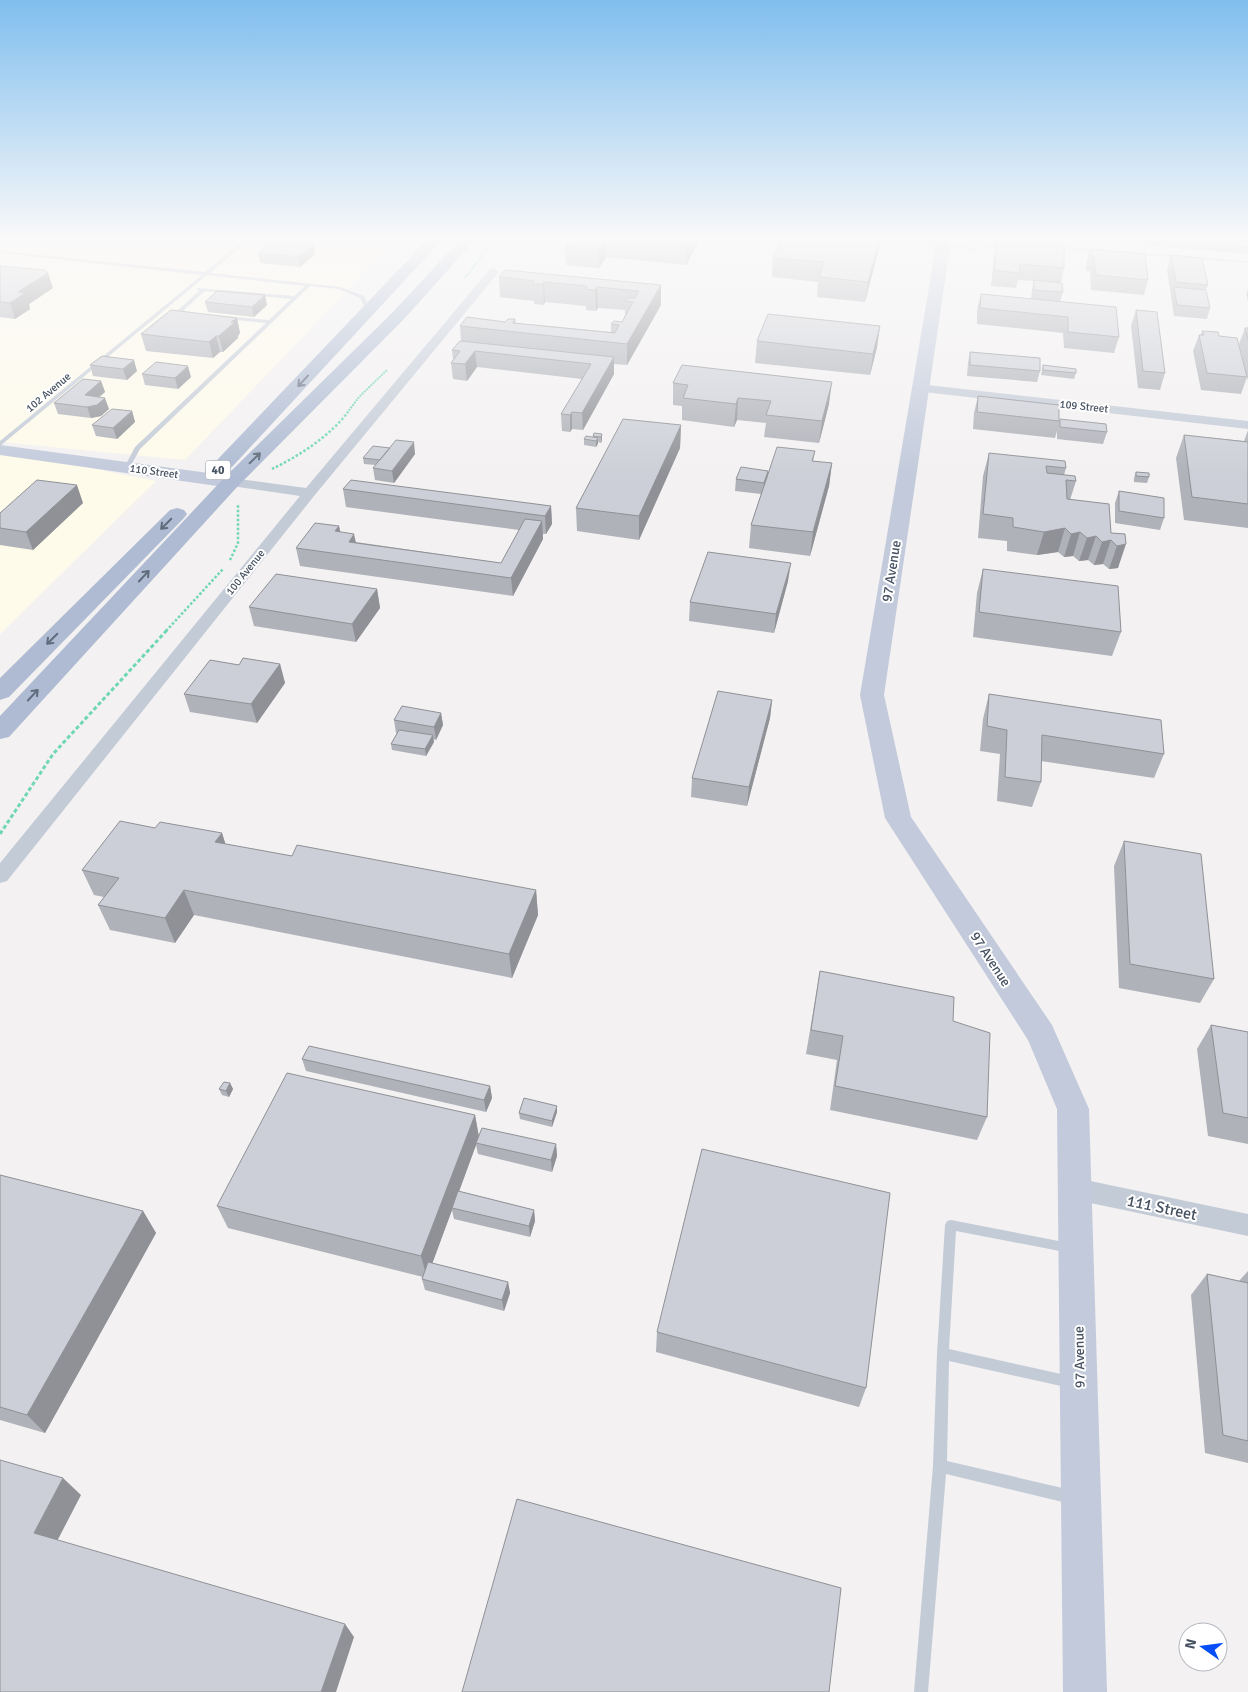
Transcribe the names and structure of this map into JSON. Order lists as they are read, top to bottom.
{
  "streets": {
    "main road": ["40"],
    "street": [
      "109 Street",
      "110 Street",
      "97 Avenue",
      "100 Avenue",
      "111 Street"
    ],
    "lane": ["102 Avenue"]
  },
  "crossings": [
    ["102 Avenue", "110 Street"],
    ["109 Street", "97 Avenue"],
    ["40", "110 Street"],
    ["110 Street", "100 Avenue"],
    ["97 Avenue", "111 Street"]
  ],
  "north": "left"
}
